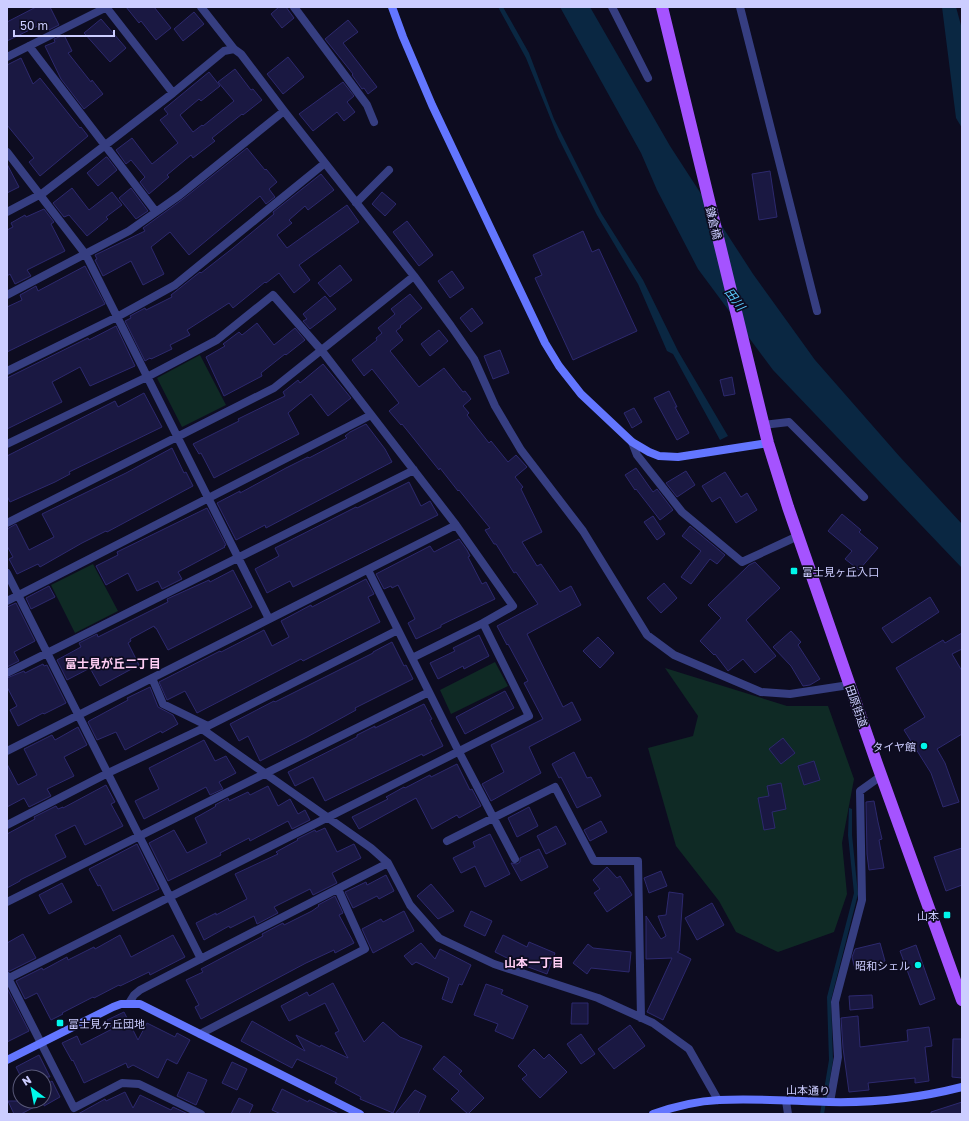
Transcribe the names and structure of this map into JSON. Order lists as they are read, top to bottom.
{
  "streets": {
    "main road": ["鎌倉橋", "田原街道"],
    "street": ["山本通り"]
  },
  "crossings": [
    ["鎌倉橋", "田原街道"]
  ],
  "districts": ["富士見が丘二丁目", "山本一丁目"],
  "water": ["田川"],
  "places": {
    "transit": ["富士見ヶ丘入口", "山本", "富士見ヶ丘団地"],
    "other": ["タイヤ館", "昭和シェル"]
  },
  "scale_bar": "50 m",
  "north": "top left"
}
